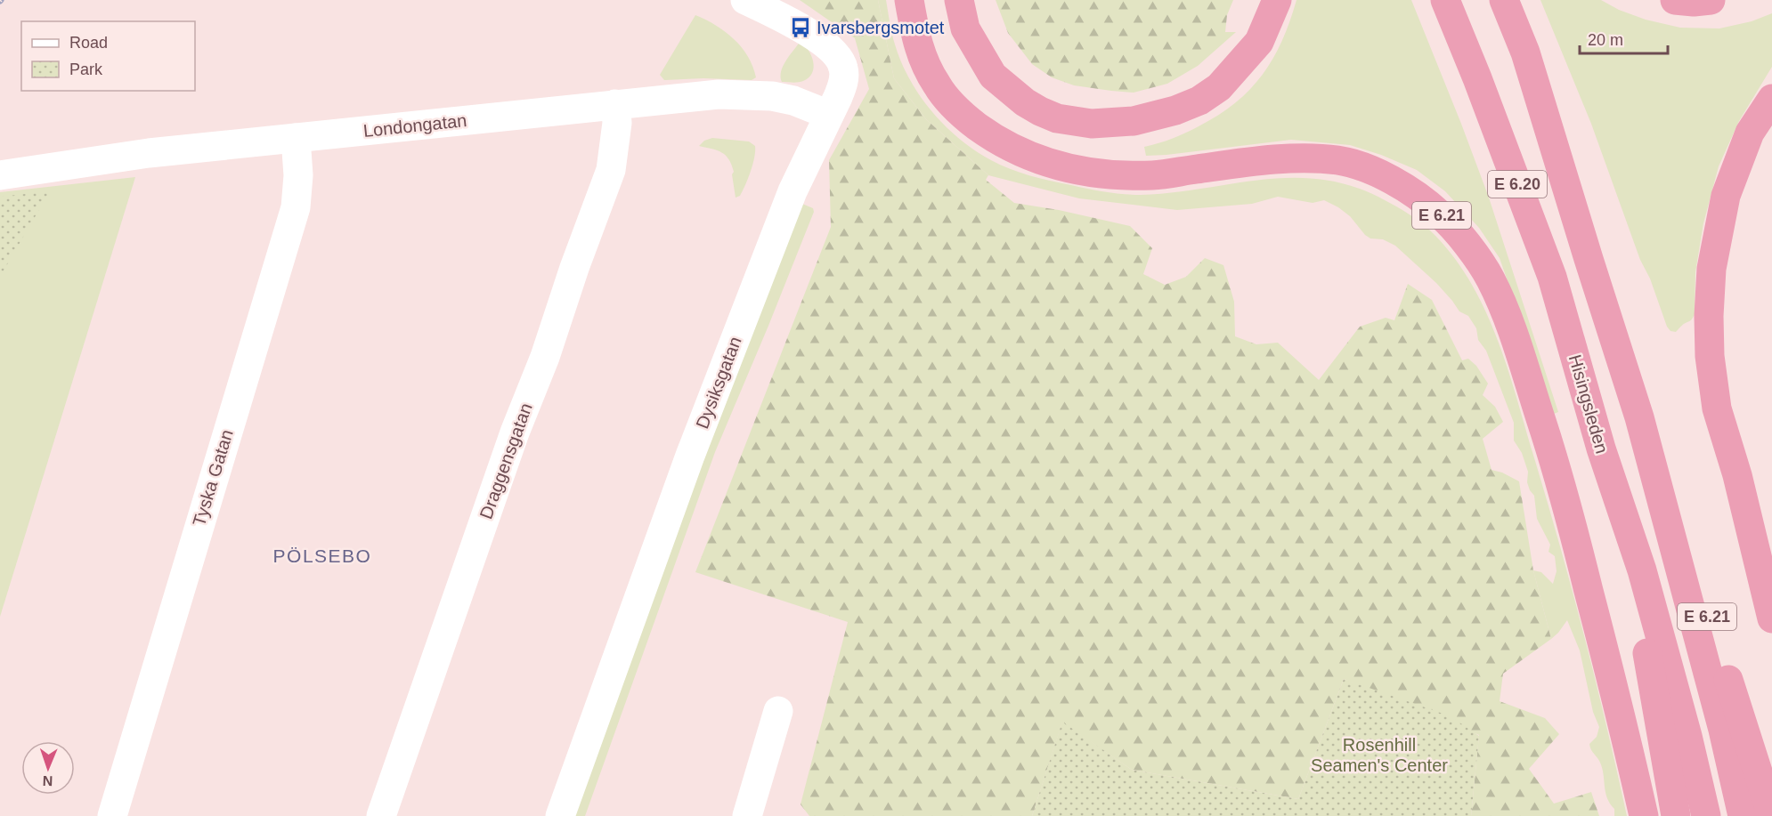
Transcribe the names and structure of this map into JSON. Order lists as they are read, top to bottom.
{
  "streets": {
    "highway": ["E 6.20", "E 6.21", "Hisingsleden"],
    "street": [
      "Londongatan",
      "Dysiksgatan",
      "Draggensgatan",
      "Tyska Gatan"
    ]
  },
  "crossings": [
    ["Londongatan", "Dysiksgatan"],
    ["Londongatan", "Draggensgatan"],
    ["Londongatan", "Tyska Gatan"]
  ],
  "districts": ["PÖLSEBO"],
  "parks": ["Rosenhill Seamen's Center"],
  "places": {
    "bus stop": ["Ivarsbergsmotet"]
  },
  "legend": ["Road", "Park"],
  "scale_bar": "20 m",
  "north": "bottom"
}
